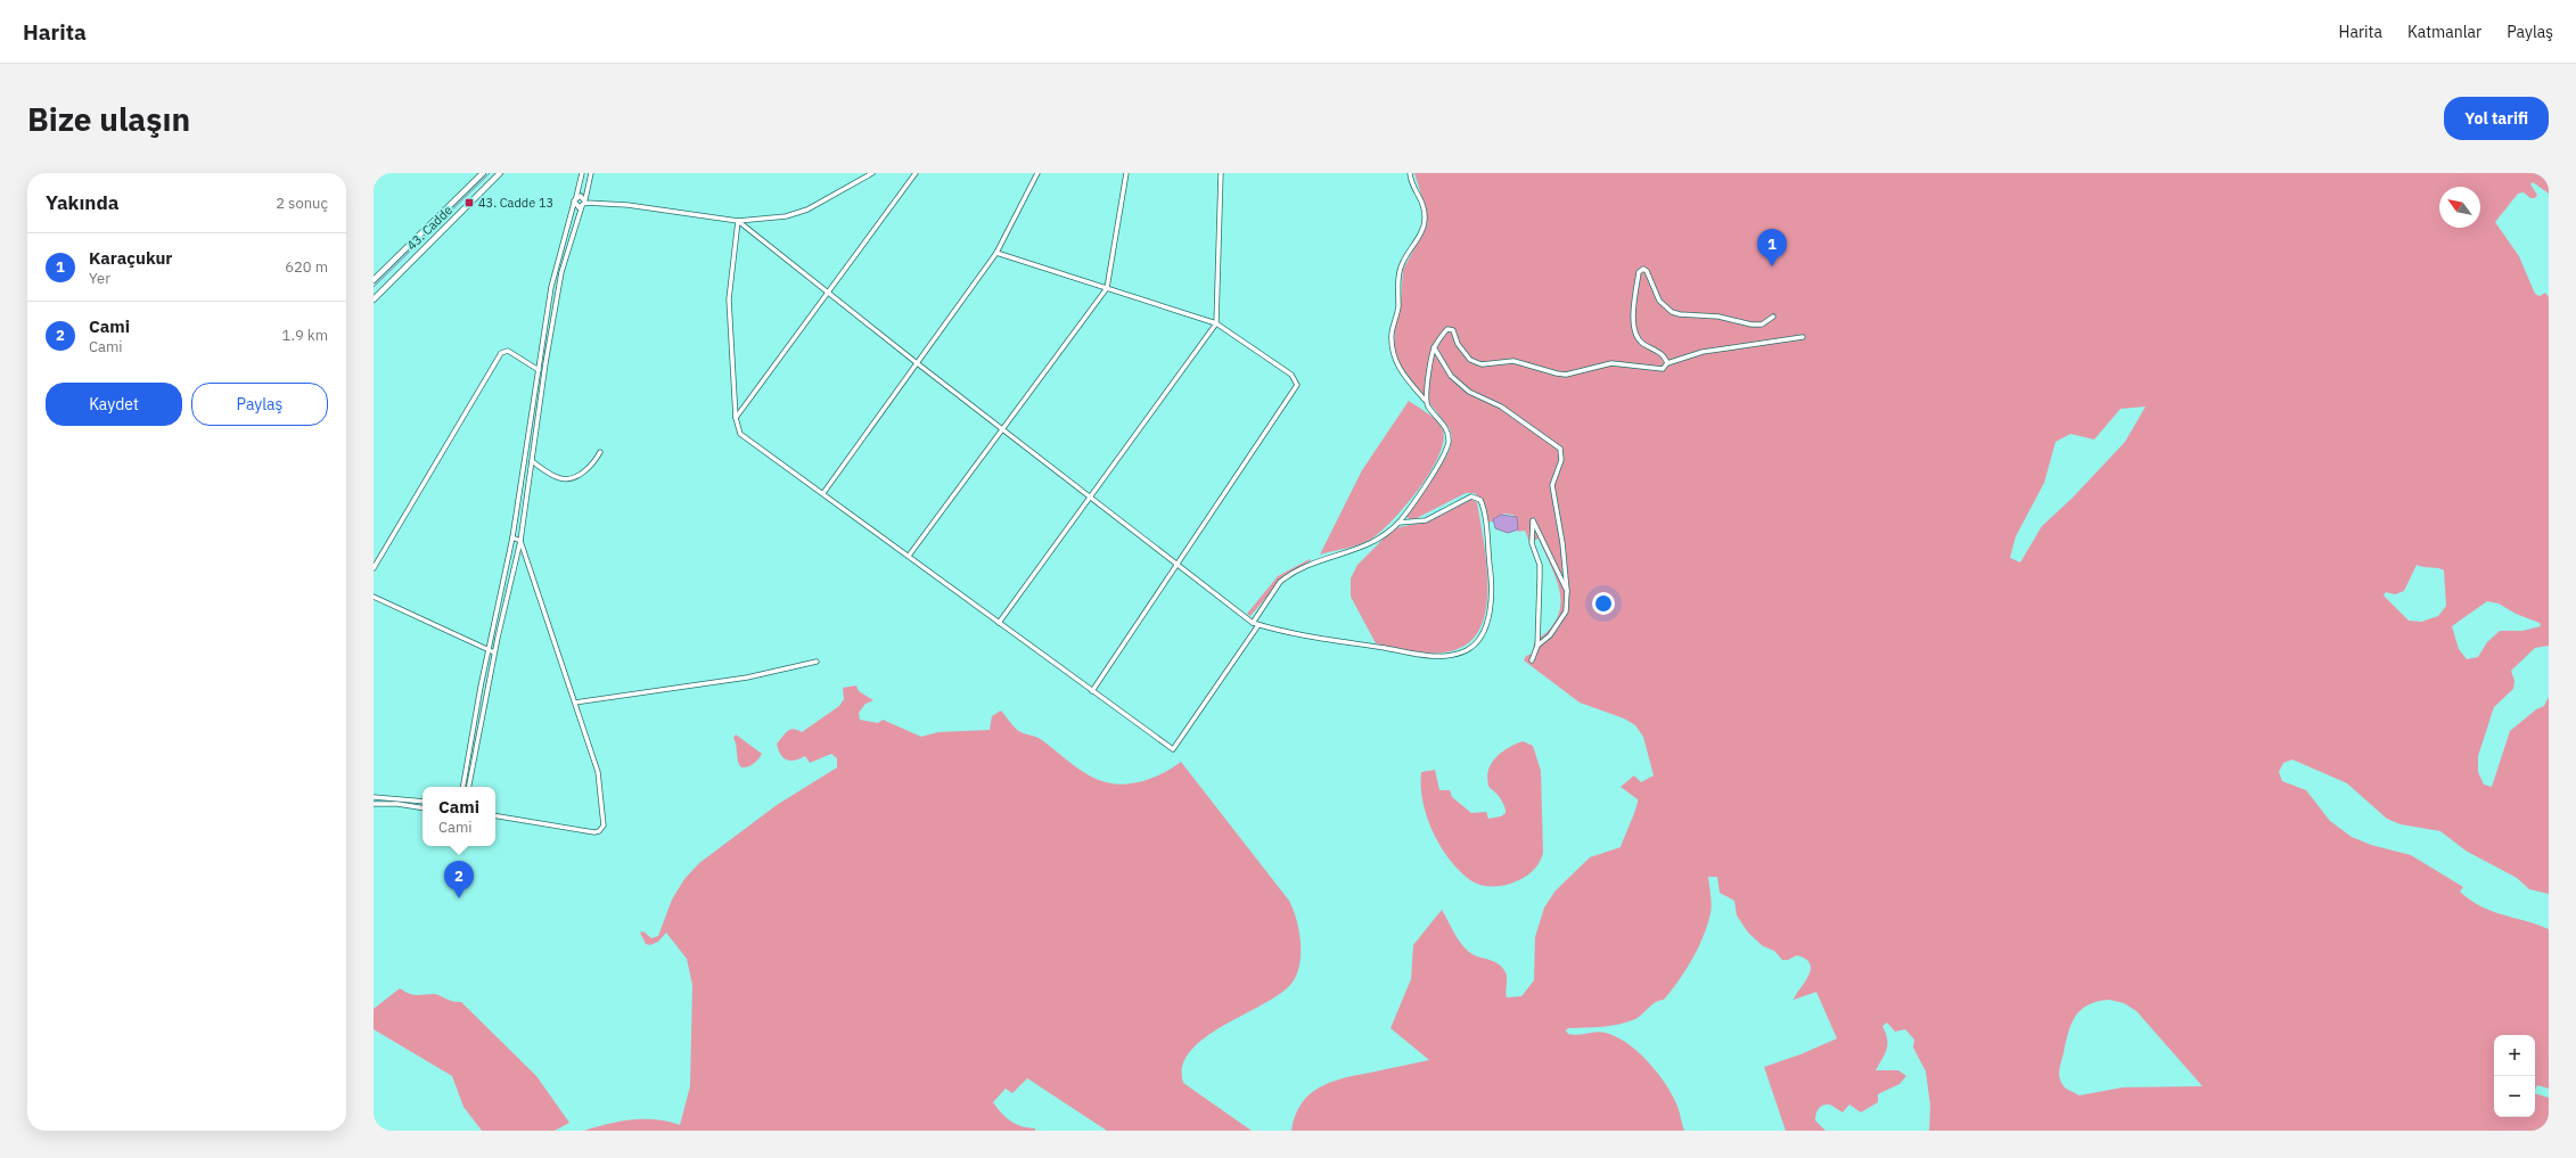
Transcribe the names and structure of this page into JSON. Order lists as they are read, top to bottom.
{
  "streets": {
    "main road": ["43. Cadde"]
  },
  "places": {
    "transit": ["43. Cadde 13"]
  },
  "north": "top left",
  "page": {
    "header": "Harita",
    "nav": ["Harita", "Katmanlar", "Paylaş"],
    "buttons": [
      "Yol tarifi",
      ["Kaydet", "Paylaş"]
    ],
    "title": "Bize ulaşın",
    "heading": ["Yakında", "2 sonuç"],
    "pins": ["1", "2"],
    "list": [
      {
        "mark": "1",
        "name": "Karaçukur",
        "note": "Yer",
        "value": "620 m"
      },
      {
        "mark": "2",
        "name": "Cami",
        "note": "Cami",
        "value": "1.9 km"
      }
    ],
    "popup": ["Cami", "Cami"],
    "map_buttons": ["+", "−"]
  }
}
